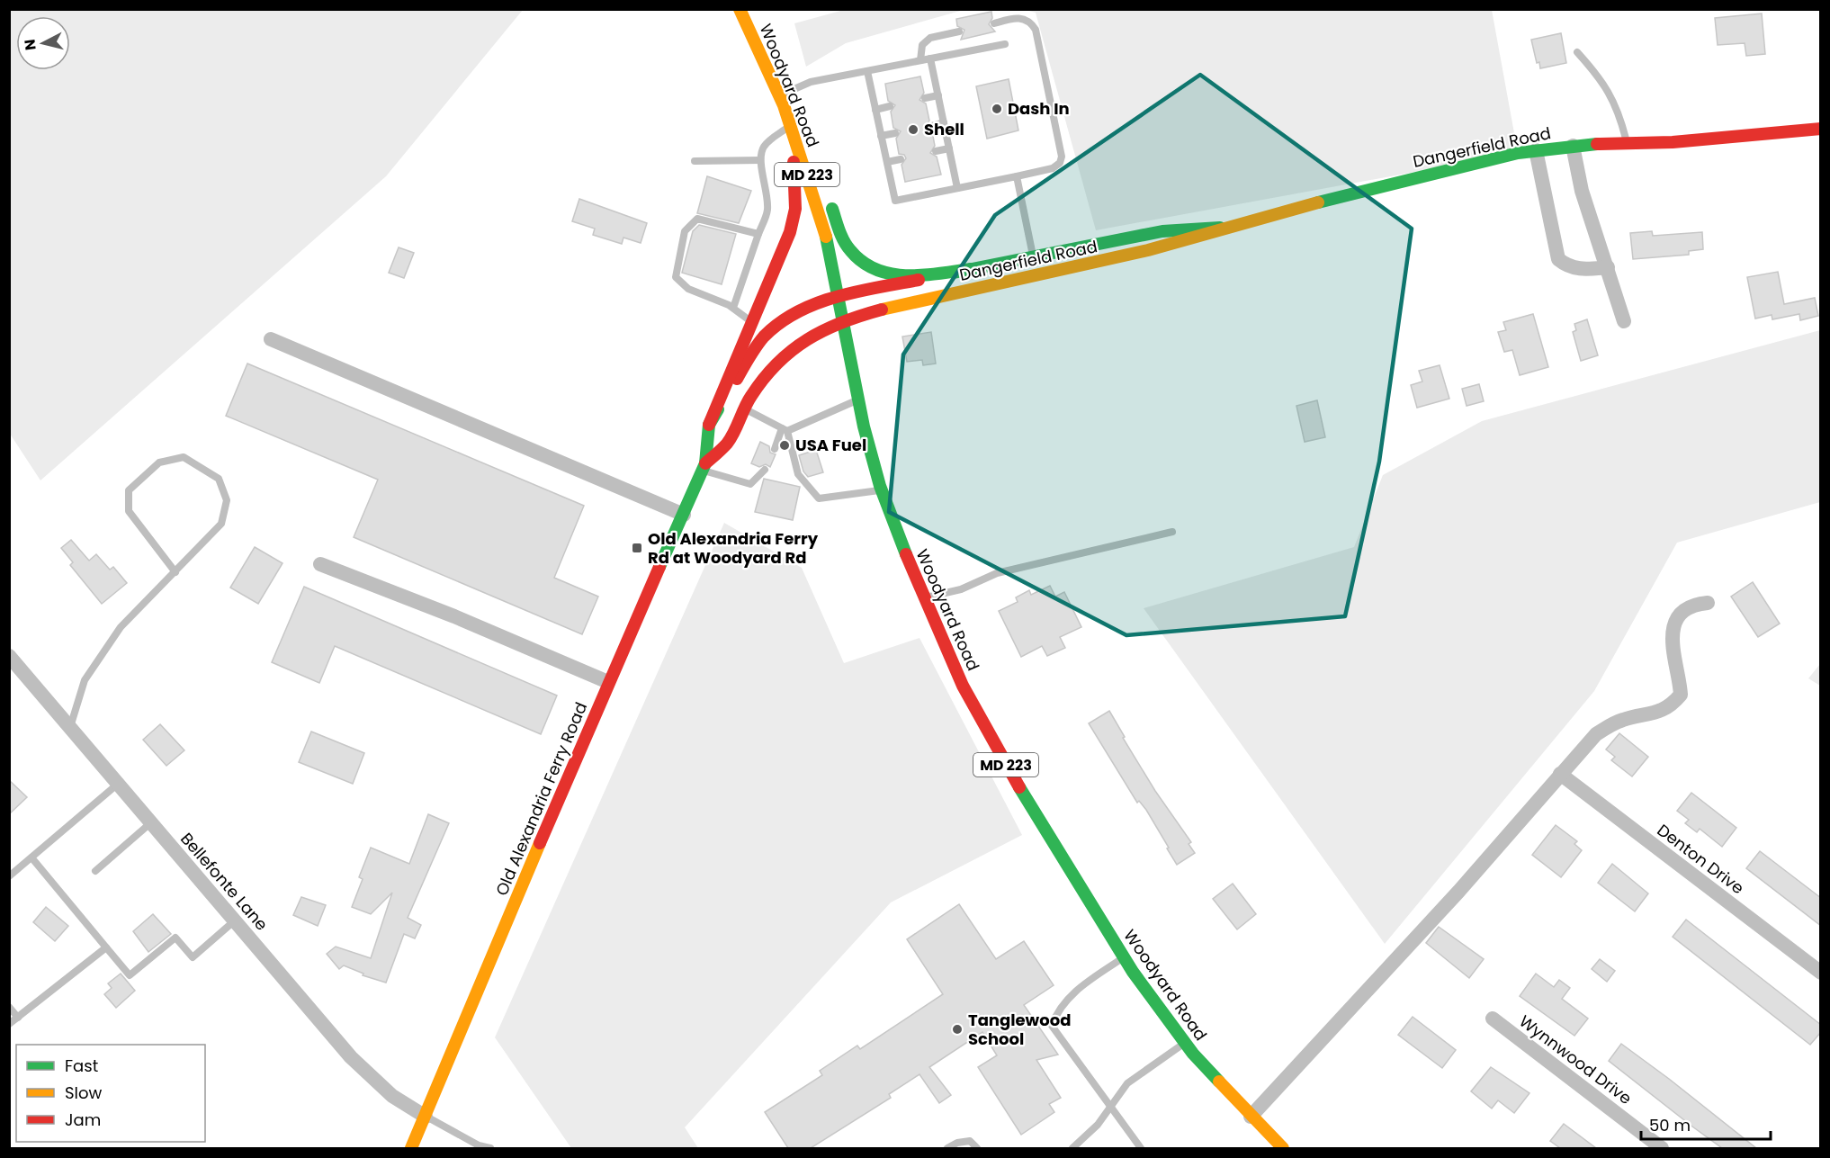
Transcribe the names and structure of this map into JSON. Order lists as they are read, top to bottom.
{
  "streets": {
    "main road": [
      "Woodyard Road",
      "Dangerfield Road",
      "MD 223",
      "Old Alexandria Ferry Road"
    ],
    "street": ["Denton Drive", "Bellefonte Lane", "Wynnwood Drive"]
  },
  "crossings": [
    ["Woodyard Road", "Dangerfield Road"],
    ["Woodyard Road", "Old Alexandria Ferry Road"],
    ["Dangerfield Road", "Old Alexandria Ferry Road"],
    ["Old Alexandria Ferry Road", "Bellefonte Lane"]
  ],
  "places": {
    "other": [
      "Dash In",
      "Shell",
      "USA Fuel",
      "Tanglewood School"
    ],
    "transit": ["Old Alexandria Ferry Rd at Woodyard Rd"]
  },
  "legend": ["Fast", "Slow", "Jam"],
  "scale_bar": "50 m",
  "north": "left"
}
